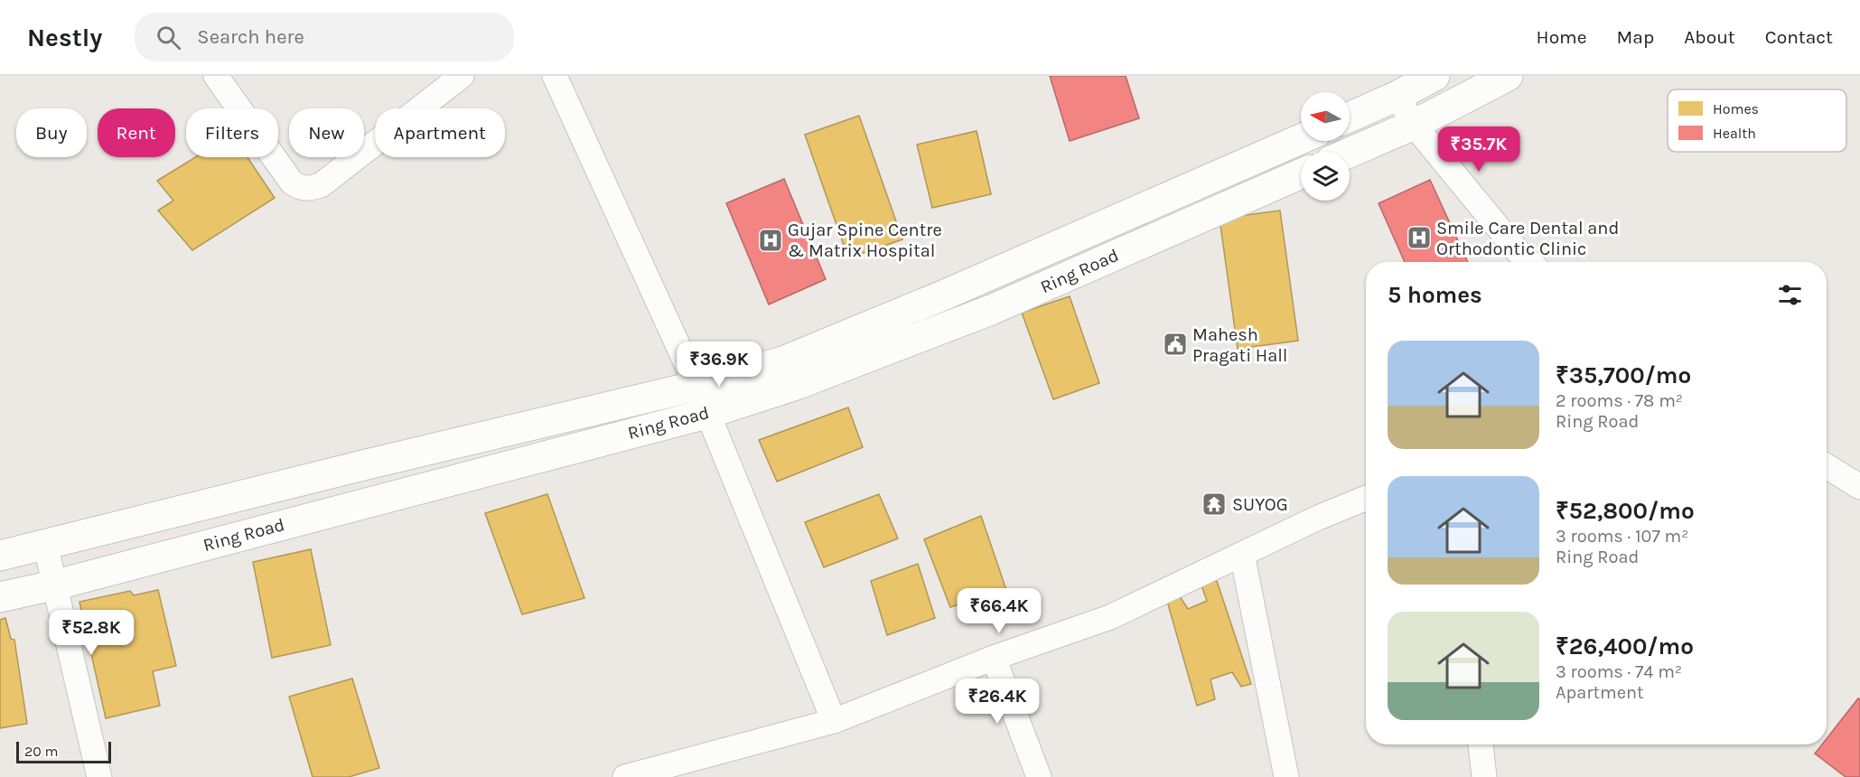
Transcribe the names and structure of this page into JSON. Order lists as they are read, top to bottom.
{
  "streets": {
    "main road": ["Ring Road"]
  },
  "places": {
    "hospital": ["Smile Care Dental and Orthodontic Clinic", "Gujar Spine Centre & Matrix Hospital"],
    "public building": ["Mahesh Pragati Hall"],
    "temple": ["SUYOG"]
  },
  "legend": ["Homes", "Health"],
  "scale_bar": "20 m",
  "north": "left",
  "page": {
    "header": "Nestly",
    "search": "Search here",
    "nav": [
      "Home",
      "Map",
      "About",
      "Contact"
    ],
    "chip": [
      "Buy",
      "Rent",
      "Filters",
      "New",
      "Apartment"
    ],
    "price": [
      "₹35.7K",
      "₹36.9K",
      "₹66.4K",
      "₹52.8K",
      "₹26.4K"
    ],
    "heading": "5 homes",
    "list": [
      {
        "name": "₹35,700/mo",
        "note": "2 rooms · 78 m² · Ring Road"
      },
      {
        "name": "₹52,800/mo",
        "note": "3 rooms · 107 m² · Ring Road"
      },
      {
        "name": "₹26,400/mo",
        "note": "3 rooms · 74 m² · Apartment"
      }
    ],
    "scale": "20 m"
  }
}
